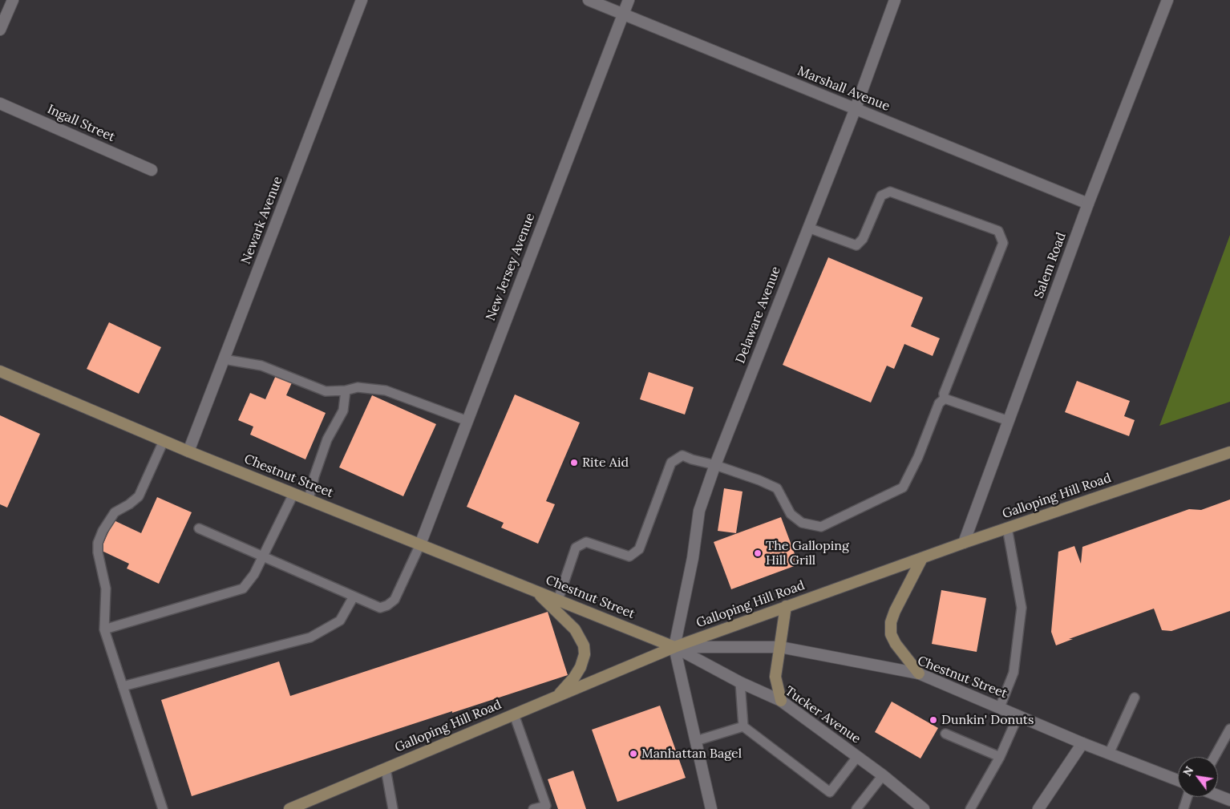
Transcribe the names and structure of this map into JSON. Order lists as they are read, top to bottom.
{
  "streets": {
    "main road": ["Chestnut Street", "Galloping Hill Road"],
    "street": [
      "Marshall Avenue",
      "Ingall Street",
      "Newark Avenue",
      "Salem Road",
      "New Jersey Avenue",
      "Delaware Avenue",
      "Tucker Avenue"
    ]
  },
  "crossings": [
    ["Marshall Avenue", "Salem Road"],
    ["Marshall Avenue", "New Jersey Avenue"],
    ["Marshall Avenue", "Delaware Avenue"],
    ["Newark Avenue", "Chestnut Street"],
    ["Salem Road", "Galloping Hill Road"],
    ["New Jersey Avenue", "Chestnut Street"],
    ["Delaware Avenue", "Chestnut Street"],
    ["Delaware Avenue", "Galloping Hill Road"],
    ["Delaware Avenue", "Tucker Avenue"],
    ["Chestnut Street", "Galloping Hill Road"],
    ["Chestnut Street", "Tucker Avenue"],
    ["Galloping Hill Road", "Tucker Avenue"]
  ],
  "places": [
    "Rite Aid",
    "The Galloping Hill Grill",
    "Dunkin' Donuts",
    "Manhattan Bagel"
  ],
  "north": "top left"
}
